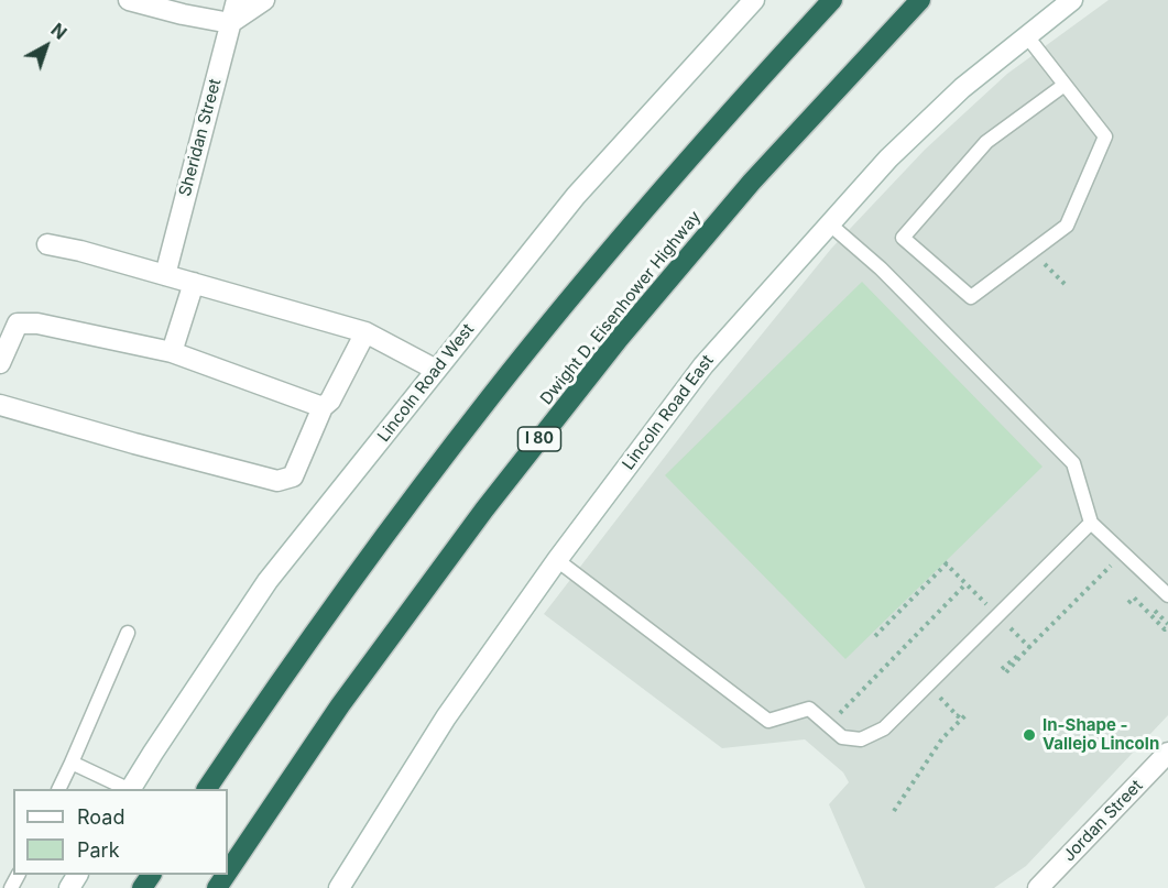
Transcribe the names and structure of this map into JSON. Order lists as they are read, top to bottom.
{
  "streets": {
    "highway": ["Dwight D. Eisenhower Highway", "I 80"],
    "street": [
      "Sheridan Street",
      "Lincoln Road West",
      "Lincoln Road East",
      "Jordan Street"
    ]
  },
  "places": ["In-Shape - Vallejo Lincoln"],
  "legend": ["Road", "Park"],
  "north": "top right"
}
